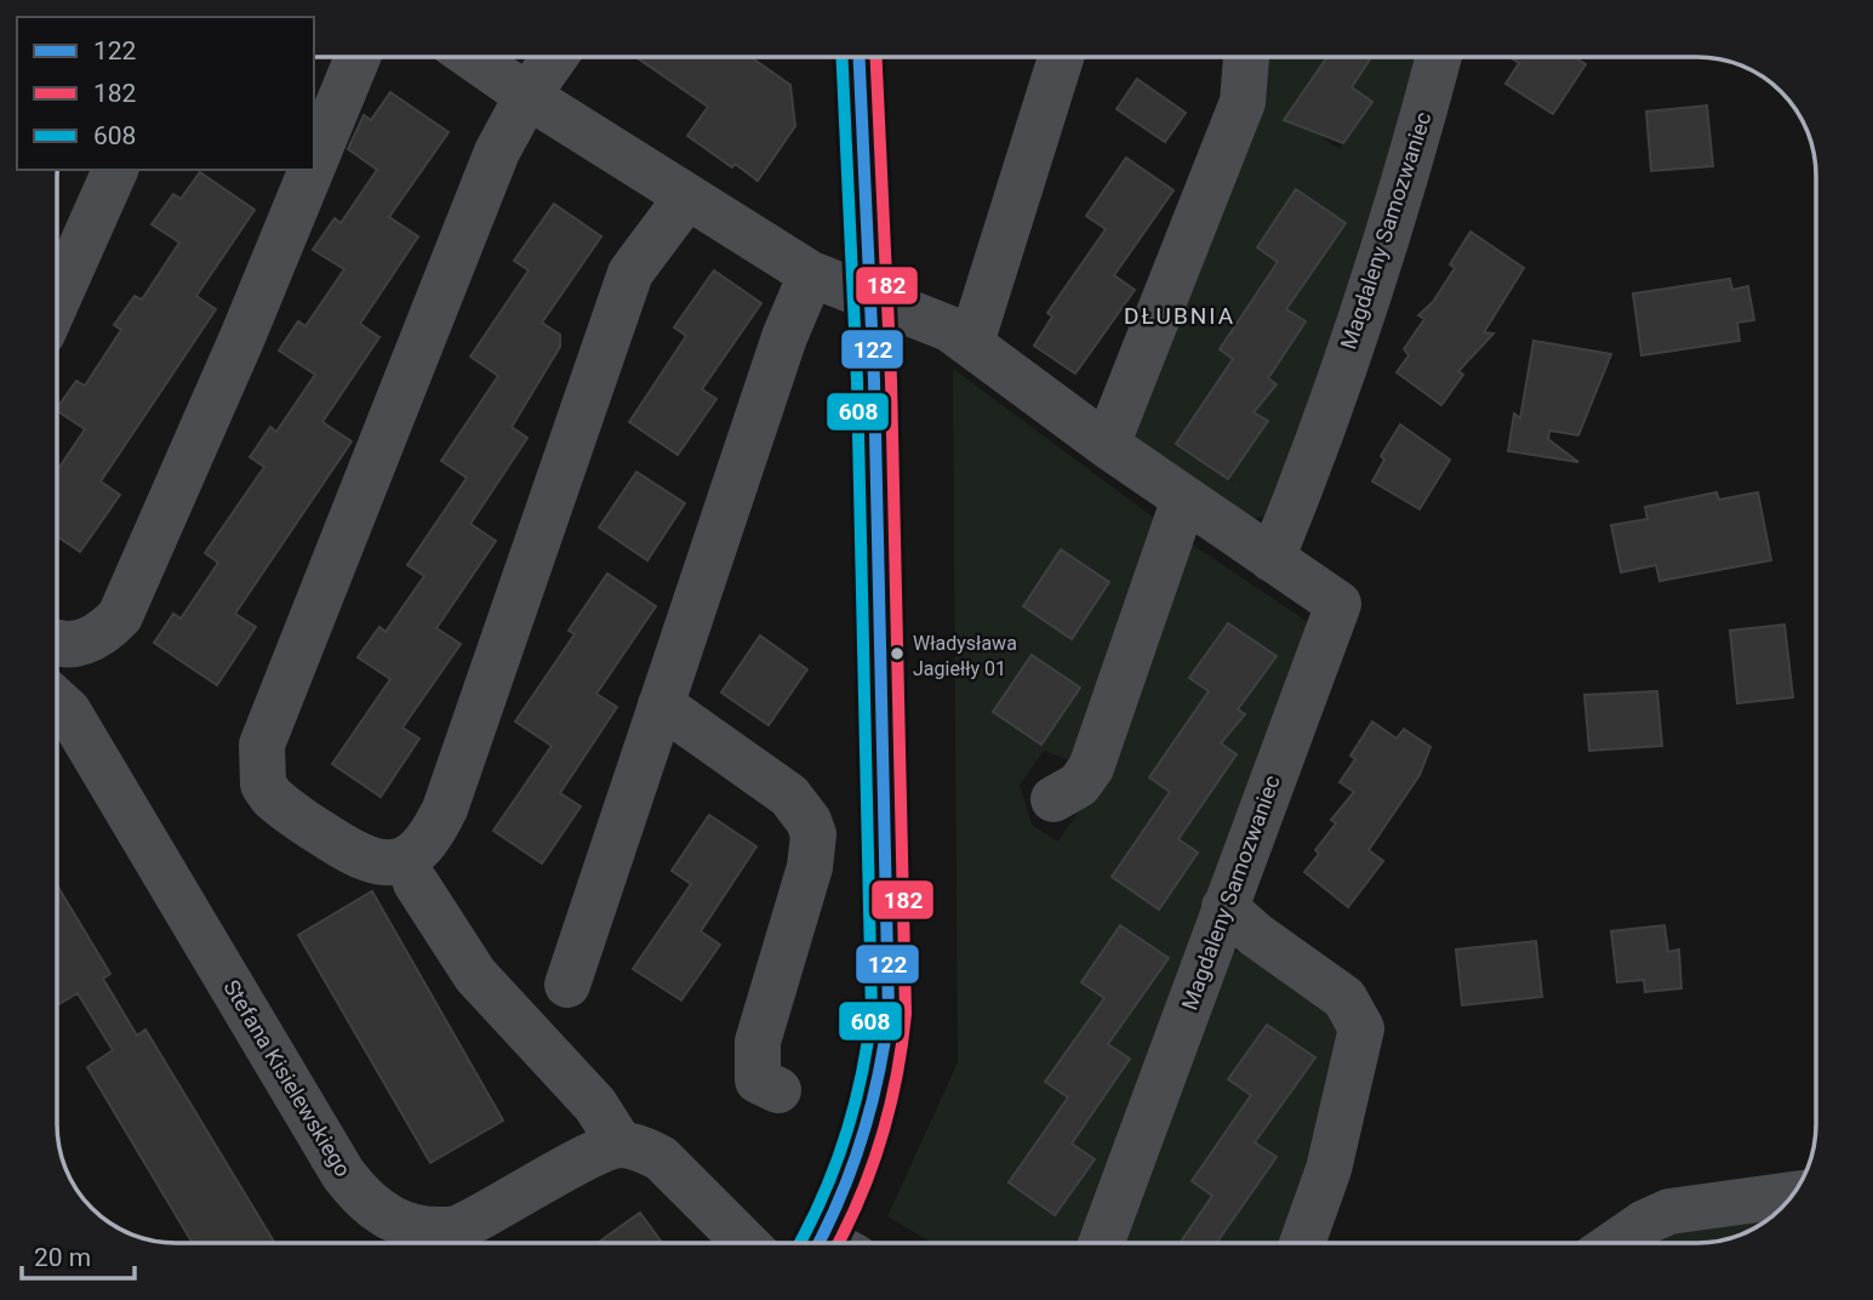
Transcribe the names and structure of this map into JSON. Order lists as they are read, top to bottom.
{
  "streets": {
    "street": ["Magdaleny Samozwaniec", "Stefana Kisielewskiego"]
  },
  "districts": ["DŁUBNIA"],
  "places": ["Władysława Jagiełły 01"],
  "lines": ["transit line 122", "transit line 182", "transit line 608"],
  "legend": ["122", "182", "608"],
  "scale_bar": "20 m"
}
